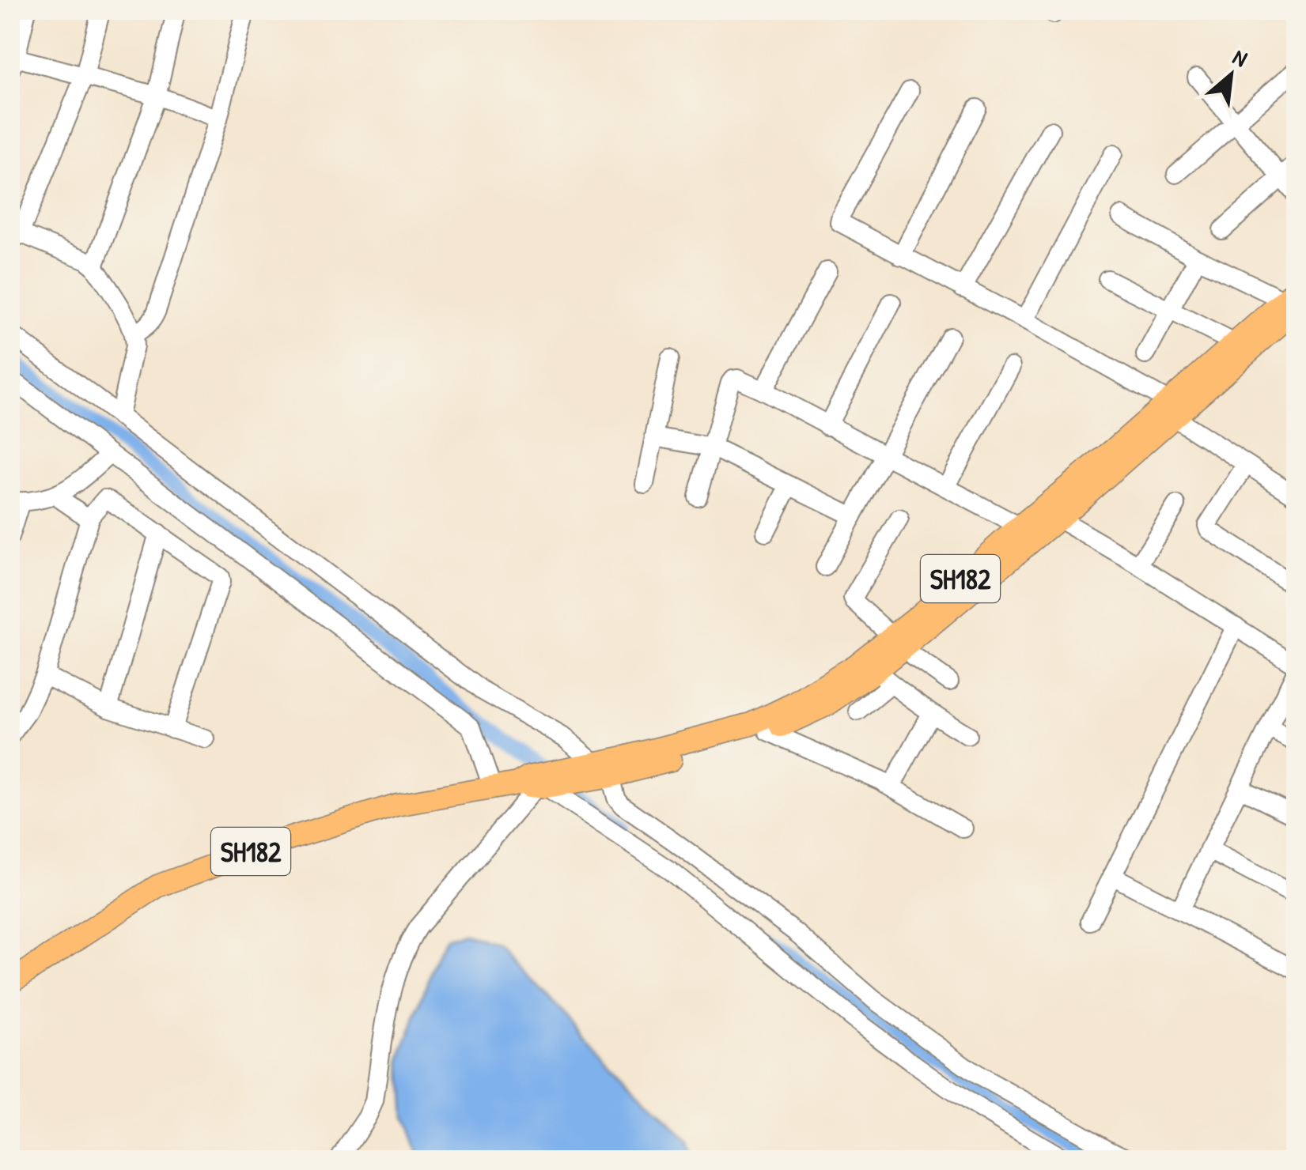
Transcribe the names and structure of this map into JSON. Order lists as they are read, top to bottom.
{
  "streets": {
    "main road": ["SH182"]
  },
  "north": "top right"
}
